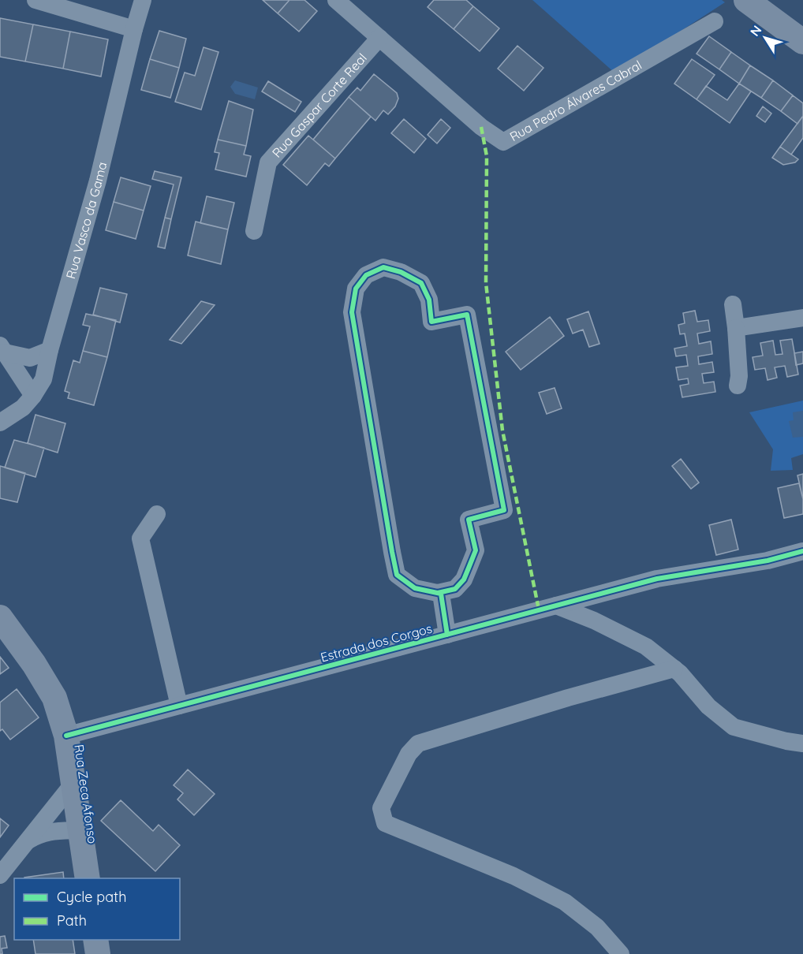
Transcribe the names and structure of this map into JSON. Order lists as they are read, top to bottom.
{
  "streets": {
    "street": [
      "Rua Pedro Álvares Cabral",
      "Rua Gaspar Corte Real",
      "Rua Vasco da Gama",
      "Estrada dos Corgos",
      "Rua Zeca Afonso"
    ]
  },
  "crossings": [
    ["Rua Pedro Álvares Cabral", "Rua Gaspar Corte Real"],
    ["Estrada dos Corgos", "Rua Zeca Afonso"]
  ],
  "legend": ["Cycle path", "Path"],
  "north": "top left"
}
